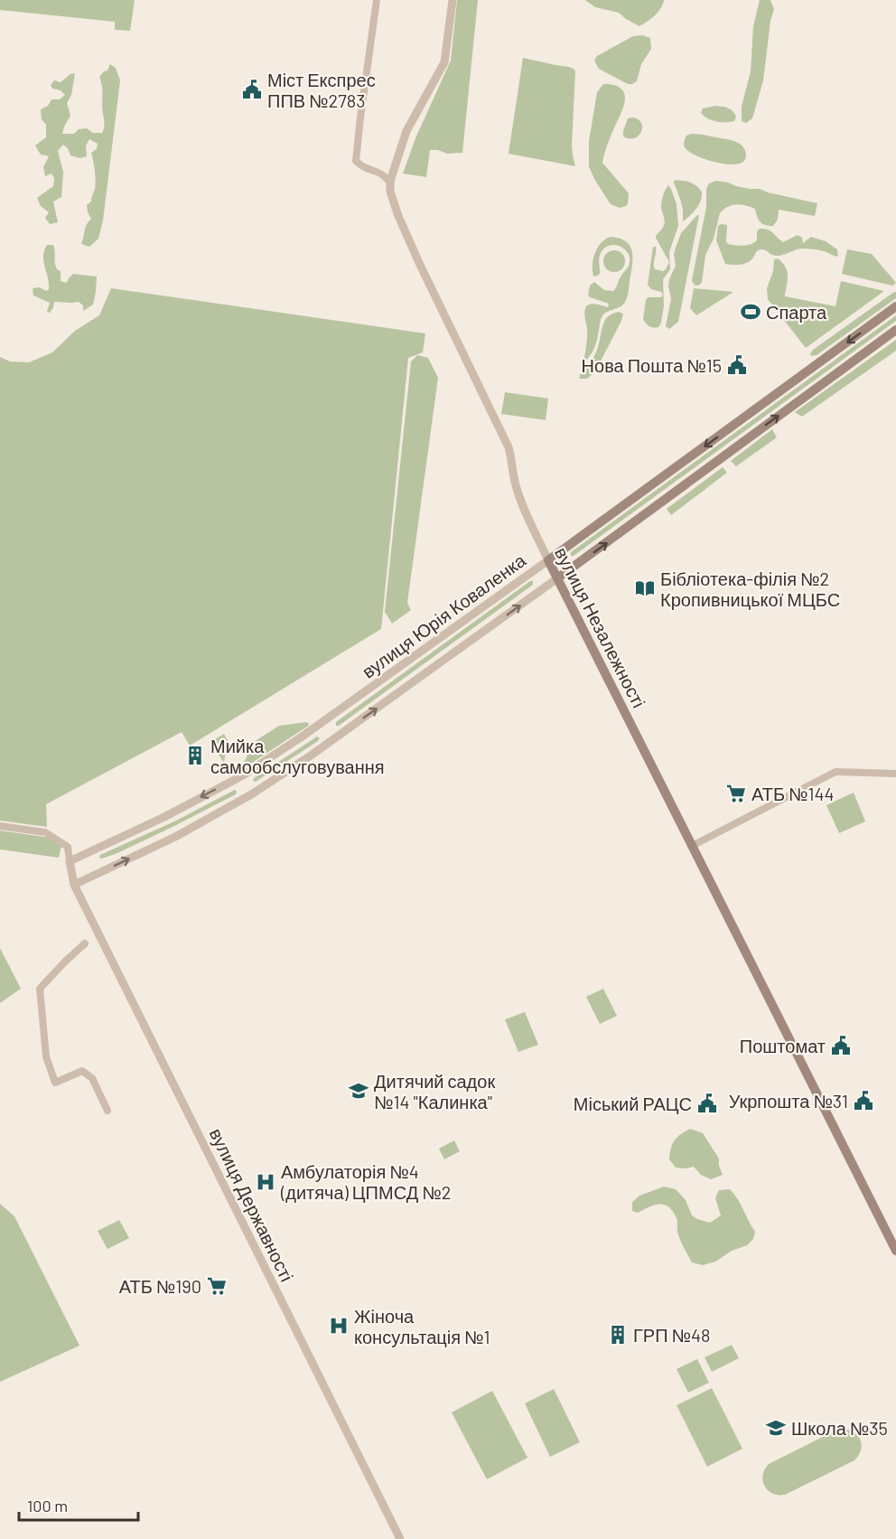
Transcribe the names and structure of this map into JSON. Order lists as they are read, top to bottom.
{
  "streets": {
    "main road": ["вулиця Юрія Коваленка", "вулиця Незалежності"],
    "street": ["вулиця Державності"]
  },
  "crossings": [
    ["вулиця Юрія Коваленка", "вулиця Незалежності"],
    ["вулиця Юрія Коваленка", "вулиця Державності"]
  ],
  "places": {
    "public building": [
      "Міст Експрес ППВ №2783",
      "Нова Пошта №15",
      "Поштомат",
      "Укрпошта №31",
      "Міський РАЦС"
    ],
    "sports": ["Спарта"],
    "library": ["Бібліотека-філія №2 Кропивницької МЦБС"],
    "building": ["Мийка самообслуговування", "ГРП №48"],
    "supermarket": ["АТБ №144", "АТБ №190"],
    "school or university": ["Дитячий садок №14 \"Калинка\"", "Школа №35"],
    "hospital": ["Амбулаторія №4 (дитяча) ЦПМСД №2", "Жіноча консультація №1"]
  },
  "scale_bar": "100 m"
}
